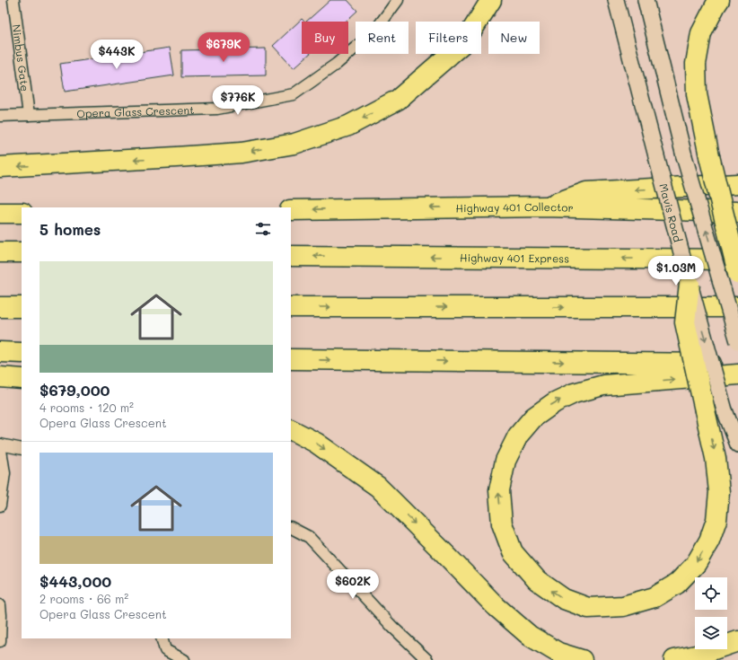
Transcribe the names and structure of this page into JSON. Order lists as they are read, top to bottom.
{
  "streets": {
    "highway": ["Highway 401 Collector", "Highway 401 Express"],
    "main road": ["Mavis Road"],
    "street": ["Nimbus Gate", "Opera Glass Crescent"]
  },
  "crossings": [
    ["Nimbus Gate", "Opera Glass Crescent"]
  ],
  "page": {
    "chip": [
      "Buy",
      "Rent",
      "Filters",
      "New"
    ],
    "price": [
      "$679K",
      "$443K",
      "$776K",
      "$1.03M",
      "$602K"
    ],
    "heading": "5 homes",
    "list": [
      {
        "name": "$679,000",
        "note": "4 rooms · 120 m² · Opera Glass Crescent"
      },
      {
        "name": "$443,000",
        "note": "2 rooms · 66 m² · Opera Glass Crescent"
      }
    ]
  }
}
